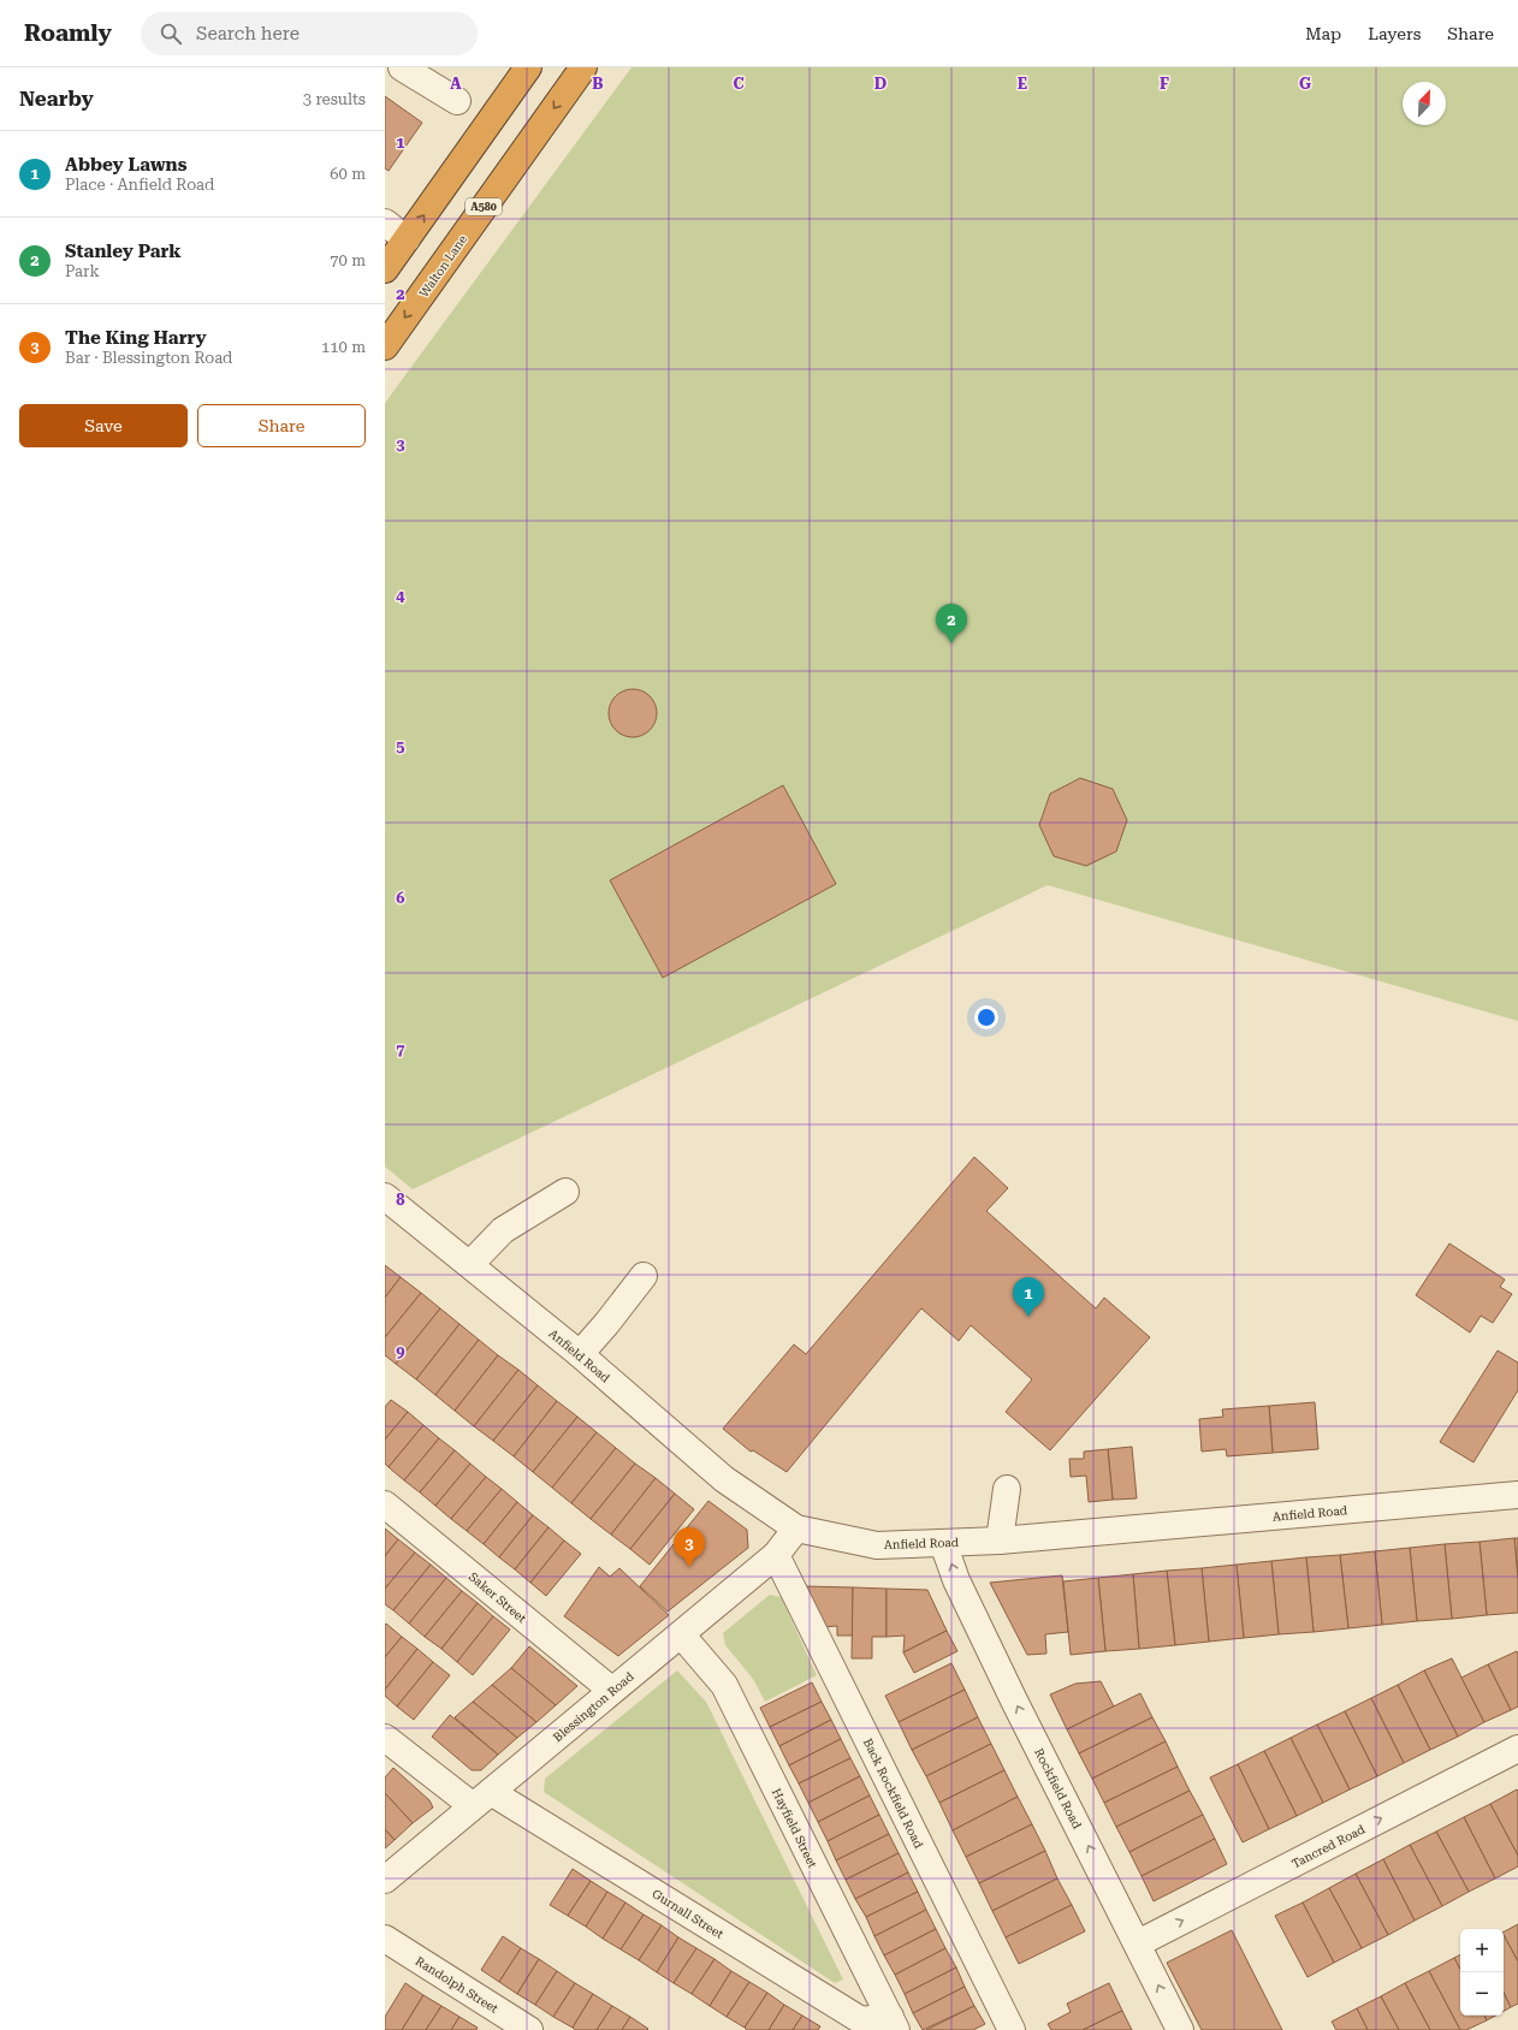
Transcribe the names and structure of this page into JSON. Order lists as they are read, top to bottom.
{
  "streets": {
    "highway": ["A580", "Walton Lane"],
    "street": [
      "Anfield Road",
      "Saker Street",
      "Blessington Road",
      "Rockfield Road",
      "Back Rockfield Road",
      "Hayfield Street",
      "Tancred Road",
      "Gurnall Street",
      "Randolph Street"
    ]
  },
  "crossings": [
    ["Anfield Road", "Blessington Road"],
    ["Anfield Road", "Rockfield Road"],
    ["Saker Street", "Blessington Road"],
    ["Blessington Road", "Back Rockfield Road"],
    ["Blessington Road", "Hayfield Street"],
    ["Blessington Road", "Gurnall Street"],
    ["Rockfield Road", "Tancred Road"],
    ["Hayfield Street", "Gurnall Street"]
  ],
  "one_way": ["Rockfield Road", "Tancred Road"],
  "north": "top right",
  "page": {
    "header": "Roamly",
    "search": "Search here",
    "nav": ["Map", "Layers", "Share"],
    "heading": ["Nearby", "3 results"],
    "list": [
      {
        "mark": "1",
        "name": "Abbey Lawns",
        "note": "Place · Anfield Road",
        "value": "60 m"
      },
      {
        "mark": "2",
        "name": "Stanley Park",
        "note": "Park",
        "value": "70 m"
      },
      {
        "mark": "3",
        "name": "The King Harry",
        "note": "Bar · Blessington Road",
        "value": "110 m"
      }
    ],
    "buttons": ["Save", "Share"],
    "pins": ["2", "1", "3"],
    "map_buttons": ["+", "−"]
  },
  "grid": {
    "columns": [
      "A",
      "B",
      "C",
      "D",
      "E",
      "F",
      "G"
    ],
    "rows": [
      "1",
      "2",
      "3",
      "4",
      "5",
      "6",
      "7",
      "8",
      "9"
    ]
  }
}
